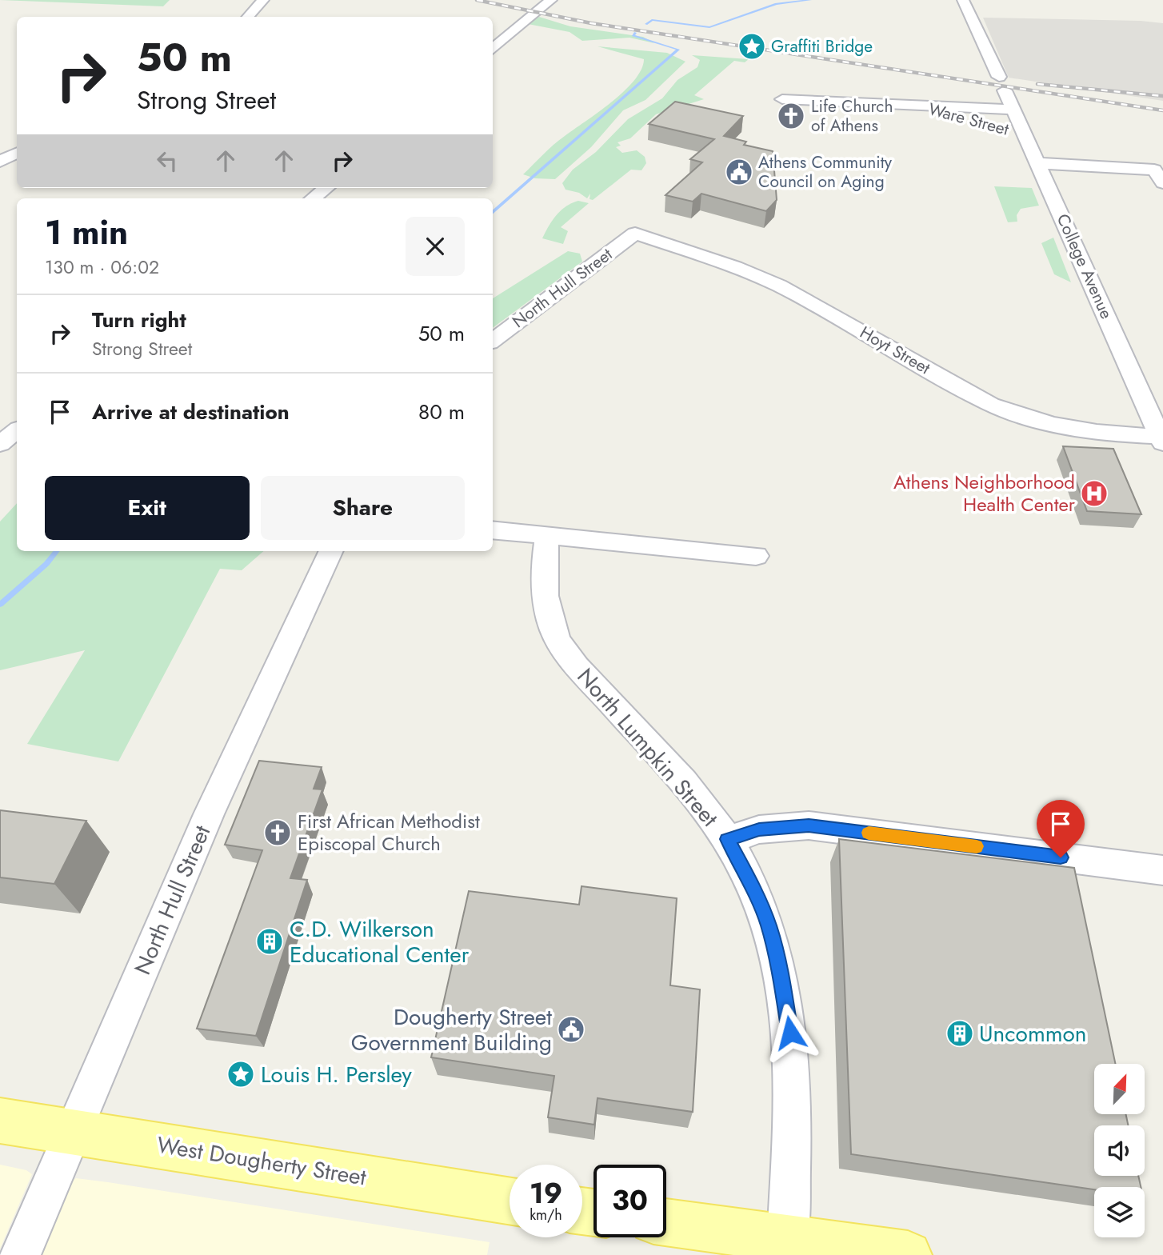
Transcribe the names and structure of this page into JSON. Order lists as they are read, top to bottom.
{
  "streets": {
    "main road": ["West Dougherty Street"],
    "street": [
      "Ware Street",
      "College Avenue",
      "North Hull Street",
      "Hoyt Street",
      "North Lumpkin Street"
    ]
  },
  "crossings": [
    ["Ware Street", "College Avenue"],
    ["College Avenue", "Hoyt Street"],
    ["North Hull Street", "Hoyt Street"],
    ["North Hull Street", "West Dougherty Street"]
  ],
  "places": {
    "place": ["Graffiti Bridge", "Louis H. Persley"],
    "church": ["Life Church of Athens", "First African Methodist Episcopal Church"],
    "public building": ["Athens Community Council on Aging", "Dougherty Street Government Building"],
    "hospital": ["Athens Neighborhood Health Center"],
    "building": ["C.D. Wilkerson Educational Center", "Uncommon"]
  },
  "north": "top right",
  "page": {
    "turn": ["50 m", "Strong Street"],
    "heading": ["1 min", "130 m · 06:02"],
    "list": [
      {
        "name": "Turn right",
        "note": "Strong Street",
        "value": "50 m"
      },
      {
        "name": "Arrive at destination",
        "value": "80 m"
      }
    ],
    "buttons": ["Exit", "Share"],
    "speed": "19 km/h",
    "limit": "30"
  }
}
